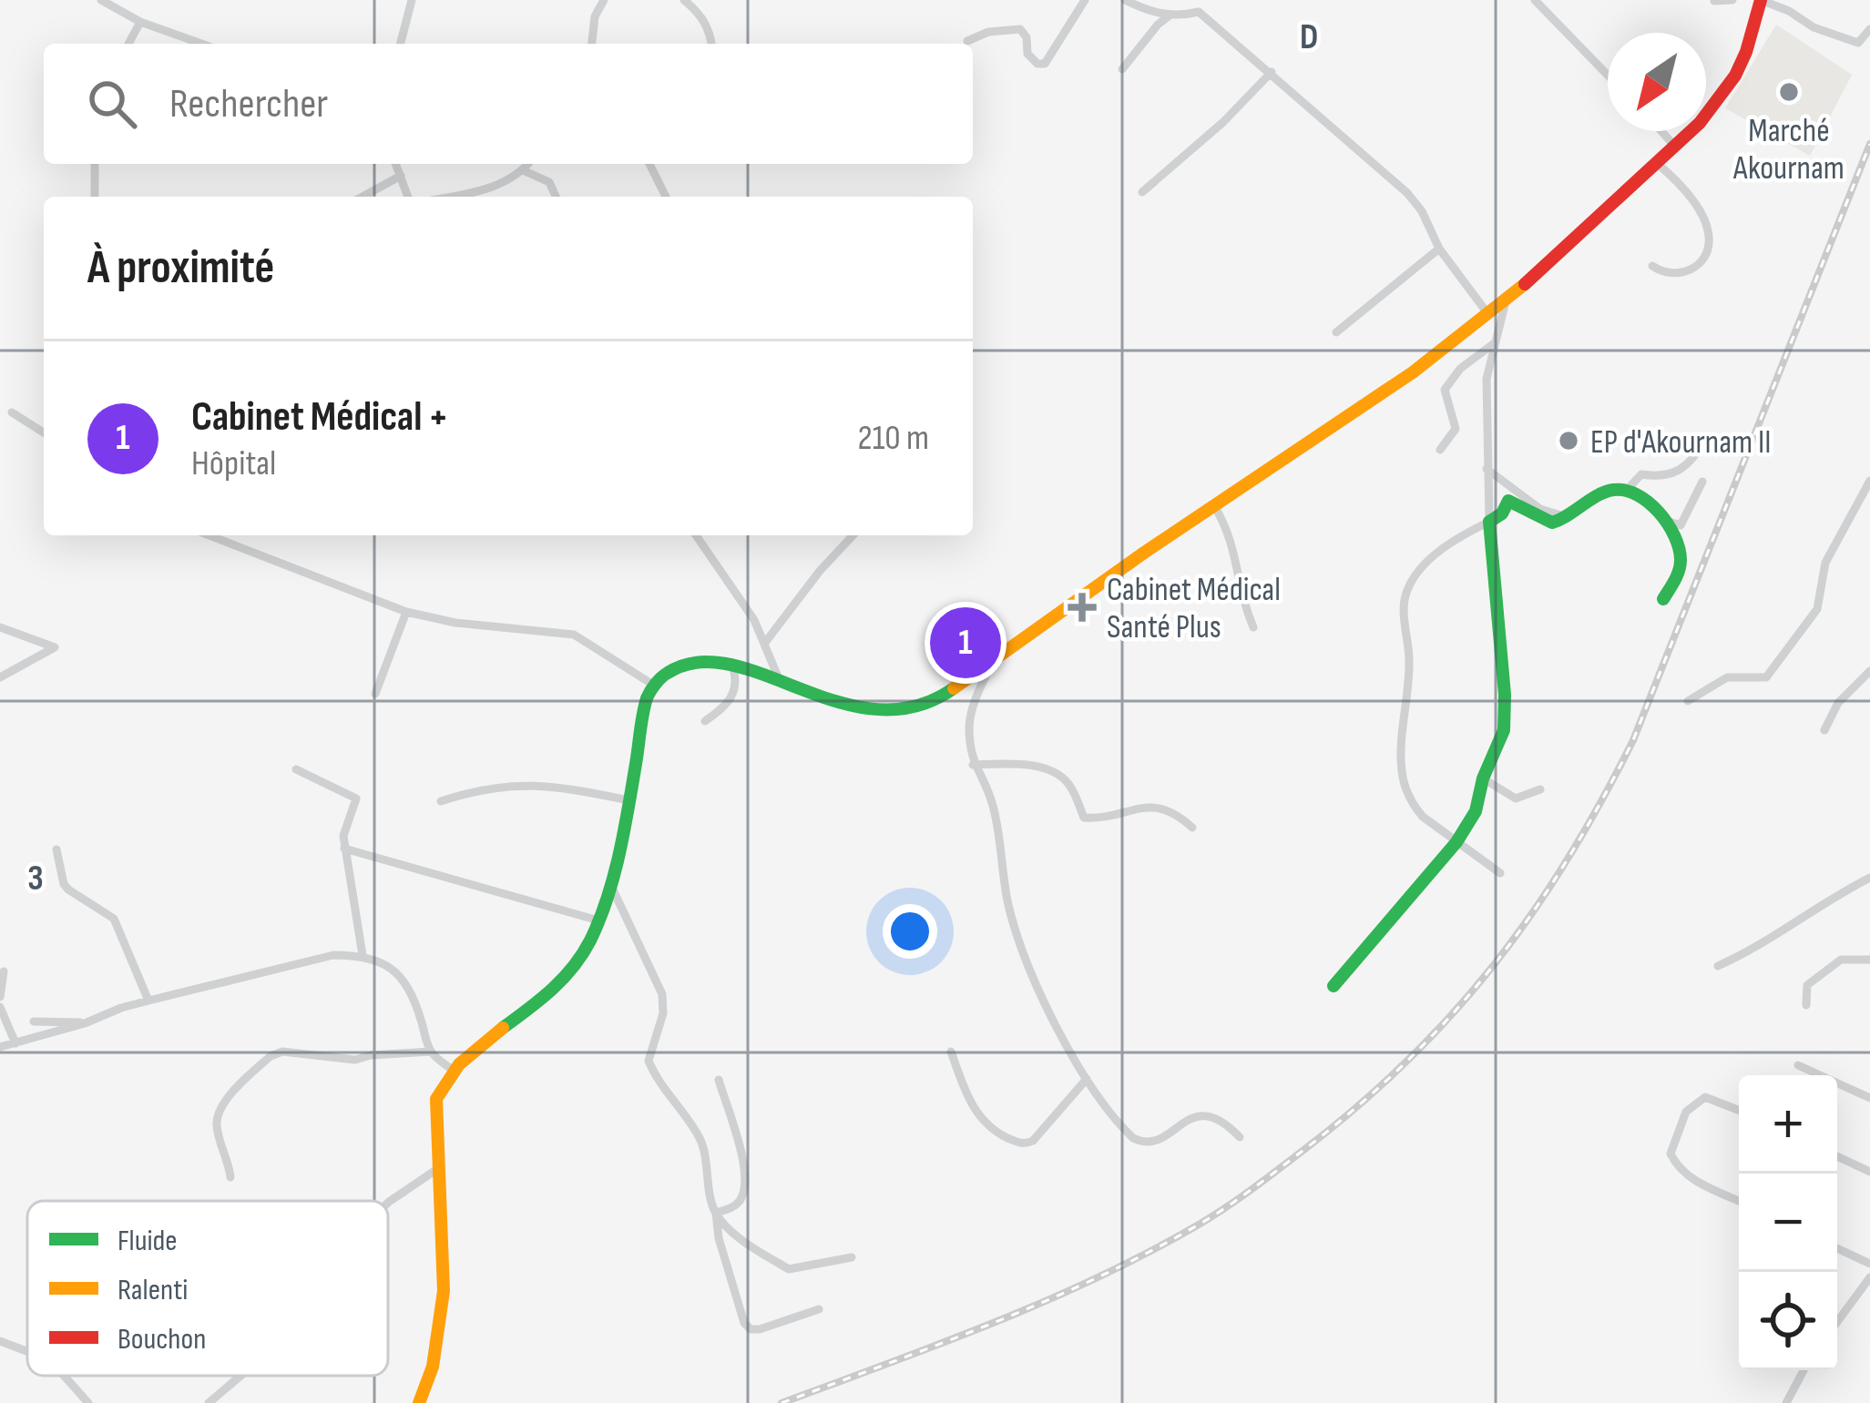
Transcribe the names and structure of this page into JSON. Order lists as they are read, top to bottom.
{
  "places": {
    "other": ["Marché Akournam", "EP d'Akournam II"],
    "health": ["Cabinet Médical Santé Plus"]
  },
  "legend": ["Fluide", "Ralenti", "Bouchon"],
  "north": "bottom left",
  "page": {
    "search": "Rechercher",
    "heading": "À proximité",
    "list": [
      {
        "mark": "1",
        "name": "Cabinet Médical +",
        "note": "Hôpital",
        "value": "210 m"
      }
    ],
    "pins": "1",
    "map_buttons": ["+", "−"]
  },
  "grid": {
    "columns": ["D"],
    "rows": ["3"]
  }
}
